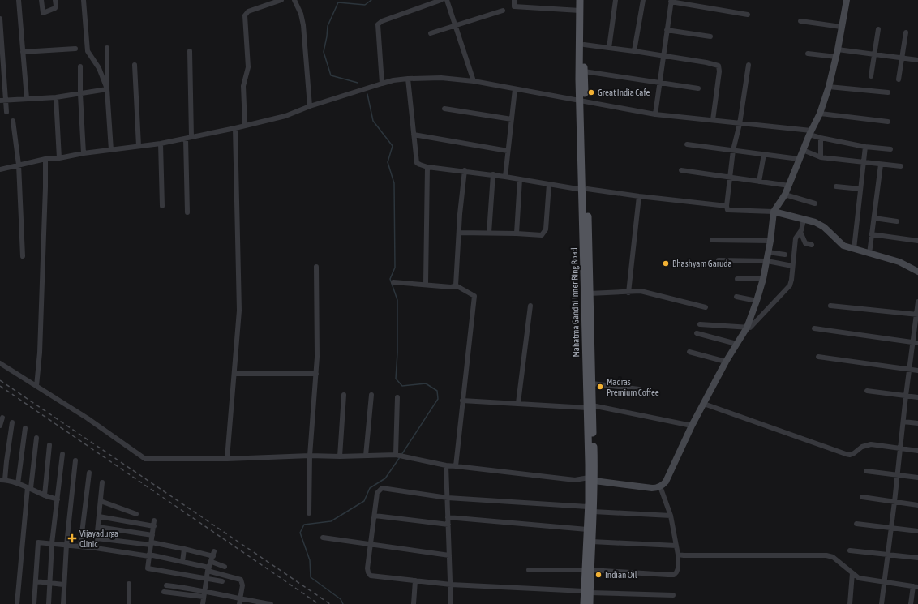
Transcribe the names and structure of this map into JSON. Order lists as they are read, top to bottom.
{
  "streets": {
    "main road": ["Mahatma Gandhi Inner Ring Road"]
  },
  "places": {
    "other": [
      "Great India Cafe",
      "Bhashyam Garuda",
      "Madras Premium Coffee",
      "Indian Oil"
    ],
    "health": ["Vijayadurga Clinic"]
  }
}
